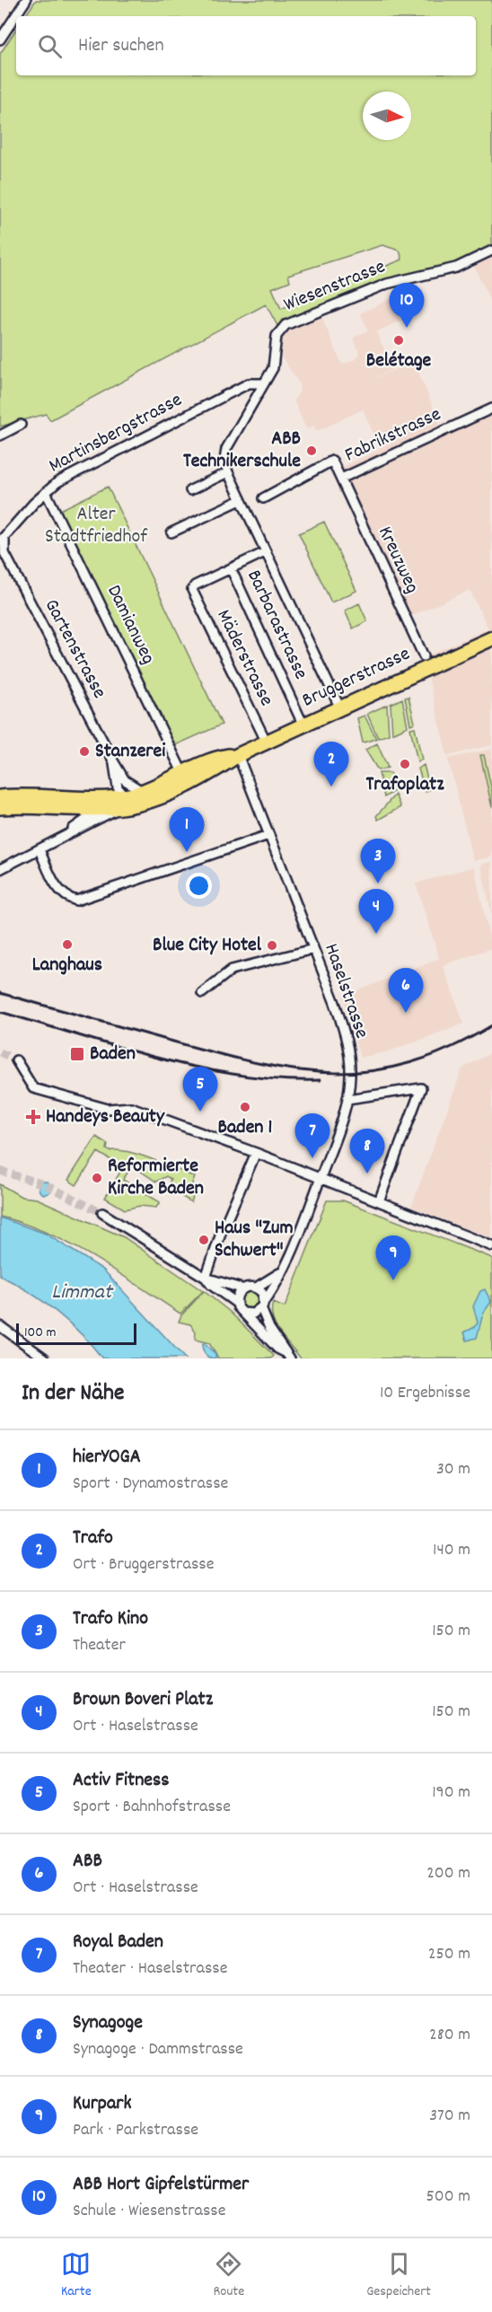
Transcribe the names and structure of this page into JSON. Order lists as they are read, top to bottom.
{
  "streets": {
    "main road": ["Bruggerstrasse"],
    "street": [
      "Wiesenstrasse",
      "Martinsbergstrasse",
      "Fabrikstrasse",
      "Kreuzweg",
      "Damianweg",
      "Barbarastrasse",
      "Gartenstrasse",
      "Mäderstrasse",
      "Haselstrasse"
    ]
  },
  "crossings": [
    ["Wiesenstrasse", "Martinsbergstrasse"],
    ["Wiesenstrasse", "Bruggerstrasse"],
    ["Martinsbergstrasse", "Damianweg"],
    ["Martinsbergstrasse", "Gartenstrasse"],
    ["Fabrikstrasse", "Kreuzweg"],
    ["Damianweg", "Bruggerstrasse"],
    ["Barbarastrasse", "Mäderstrasse"],
    ["Barbarastrasse", "Bruggerstrasse"],
    ["Gartenstrasse", "Bruggerstrasse"],
    ["Mäderstrasse", "Bruggerstrasse"],
    ["Bruggerstrasse", "Haselstrasse"]
  ],
  "water": ["Limmat"],
  "parks": ["Alter Stadtfriedhof"],
  "places": {
    "other": [
      "Belétage",
      "ABB Technikerschule",
      "Stanzerei",
      "Trafoplatz",
      "Langhaus",
      "Blue City Hotel",
      "Baden 1",
      "Reformierte Kirche Baden",
      "Haus \"Zum Schwert\""
    ],
    "transit": ["Baden"],
    "health": ["Handeys Beauty"]
  },
  "scale_bar": "100 m",
  "north": "right",
  "page": {
    "search": "Hier suchen",
    "pins": [
      "10",
      "2",
      "1",
      "3",
      "4",
      "6",
      "5",
      "7",
      "8",
      "9"
    ],
    "scale": "100 m",
    "heading": ["In der Nähe", "10 Ergebnisse"],
    "list": [
      {
        "mark": "1",
        "name": "hierYOGA",
        "note": "Sport · Dynamostrasse",
        "value": "30 m"
      },
      {
        "mark": "2",
        "name": "Trafo",
        "note": "Ort · Bruggerstrasse",
        "value": "140 m"
      },
      {
        "mark": "3",
        "name": "Trafo Kino",
        "note": "Theater",
        "value": "150 m"
      },
      {
        "mark": "4",
        "name": "Brown Boveri Platz",
        "note": "Ort · Haselstrasse",
        "value": "150 m"
      },
      {
        "mark": "5",
        "name": "Activ Fitness",
        "note": "Sport · Bahnhofstrasse",
        "value": "190 m"
      },
      {
        "mark": "6",
        "name": "ABB",
        "note": "Ort · Haselstrasse",
        "value": "200 m"
      },
      {
        "mark": "7",
        "name": "Royal Baden",
        "note": "Theater · Haselstrasse",
        "value": "250 m"
      },
      {
        "mark": "8",
        "name": "Synagoge",
        "note": "Synagoge · Dammstrasse",
        "value": "280 m"
      },
      {
        "mark": "9",
        "name": "Kurpark",
        "note": "Park · Parkstrasse",
        "value": "370 m"
      },
      {
        "mark": "10",
        "name": "ABB Hort Gipfelstürmer",
        "note": "Schule · Wiesenstrasse",
        "value": "500 m"
      }
    ],
    "nav": ["Karte", "Route", "Gespeichert"]
  }
}
